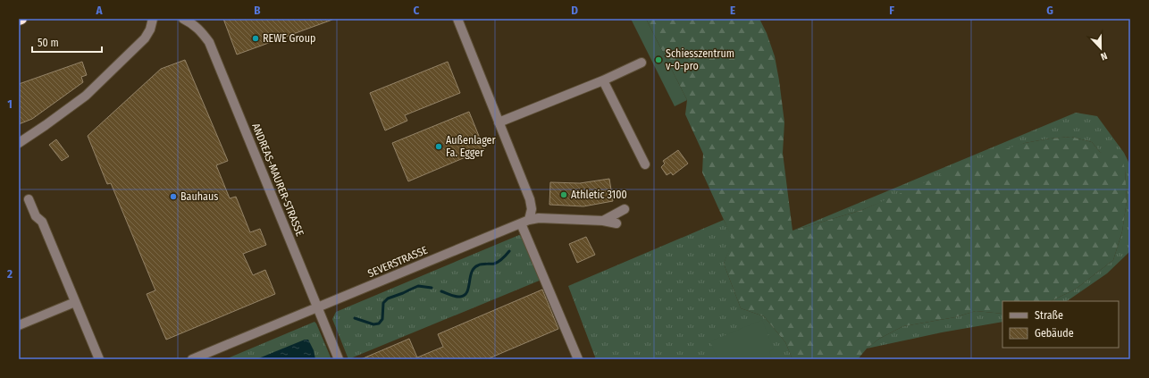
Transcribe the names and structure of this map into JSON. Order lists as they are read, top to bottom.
{
  "streets": {
    "street": ["ANDREAS-MAURER-STRASSE", "SEVERSTRASSE"]
  },
  "crossings": [
    ["ANDREAS-MAURER-STRASSE", "SEVERSTRASSE"]
  ],
  "places": [
    "REWE Group",
    "Schiesszentrum v-0-pro",
    "Außenlager Fa. Egger",
    "Athletic 3100",
    "Bauhaus"
  ],
  "legend": ["Straße", "Gebäude"],
  "scale_bar": "50 m",
  "north": "bottom",
  "grid": {
    "columns": [
      "A",
      "B",
      "C",
      "D",
      "E",
      "F",
      "G"
    ],
    "rows": ["1", "2"]
  }
}
